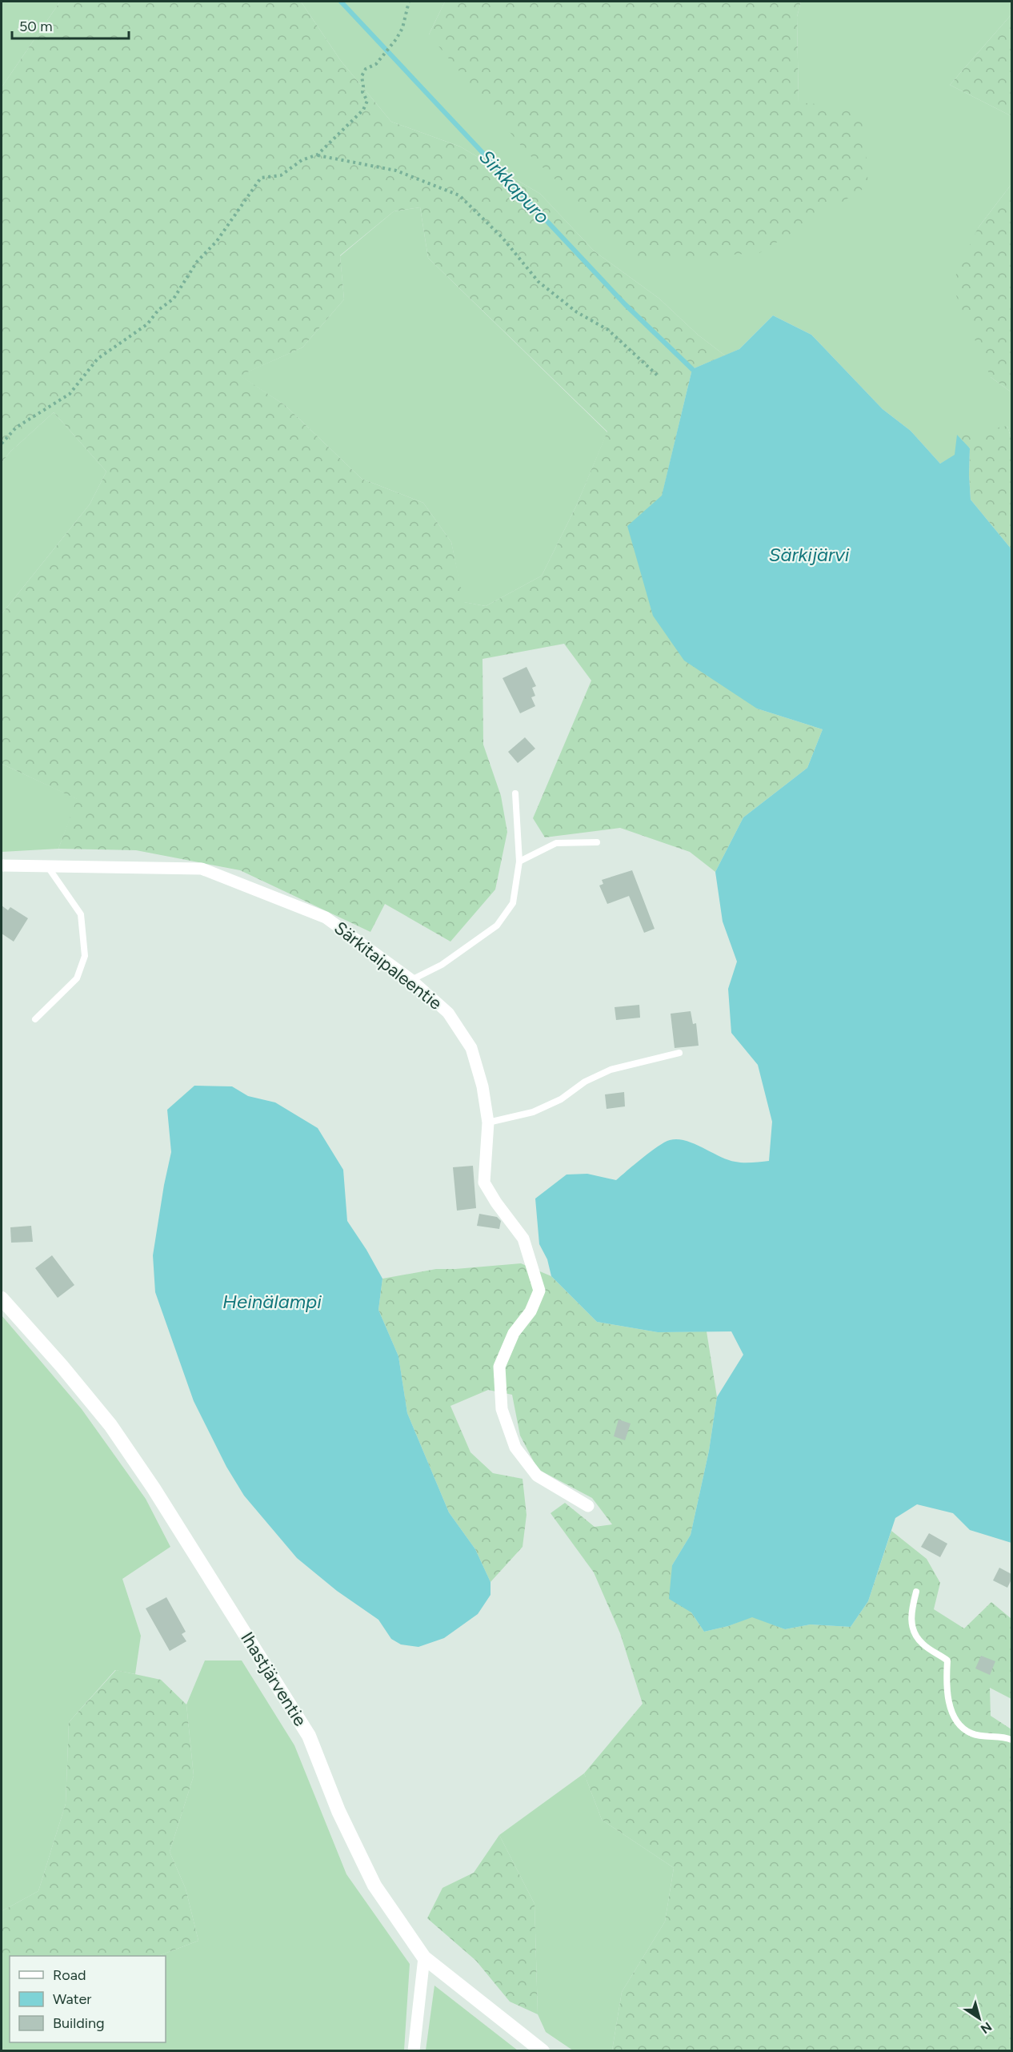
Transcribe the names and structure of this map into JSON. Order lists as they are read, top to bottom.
{
  "streets": {
    "street": ["Särkitaipaleentie", "Ihastjärventie"]
  },
  "water": ["Sirkkapuro", "Särkijärvi", "Heinälampi"],
  "legend": ["Road", "Water", "Building"],
  "scale_bar": "50 m",
  "north": "bottom right"
}
